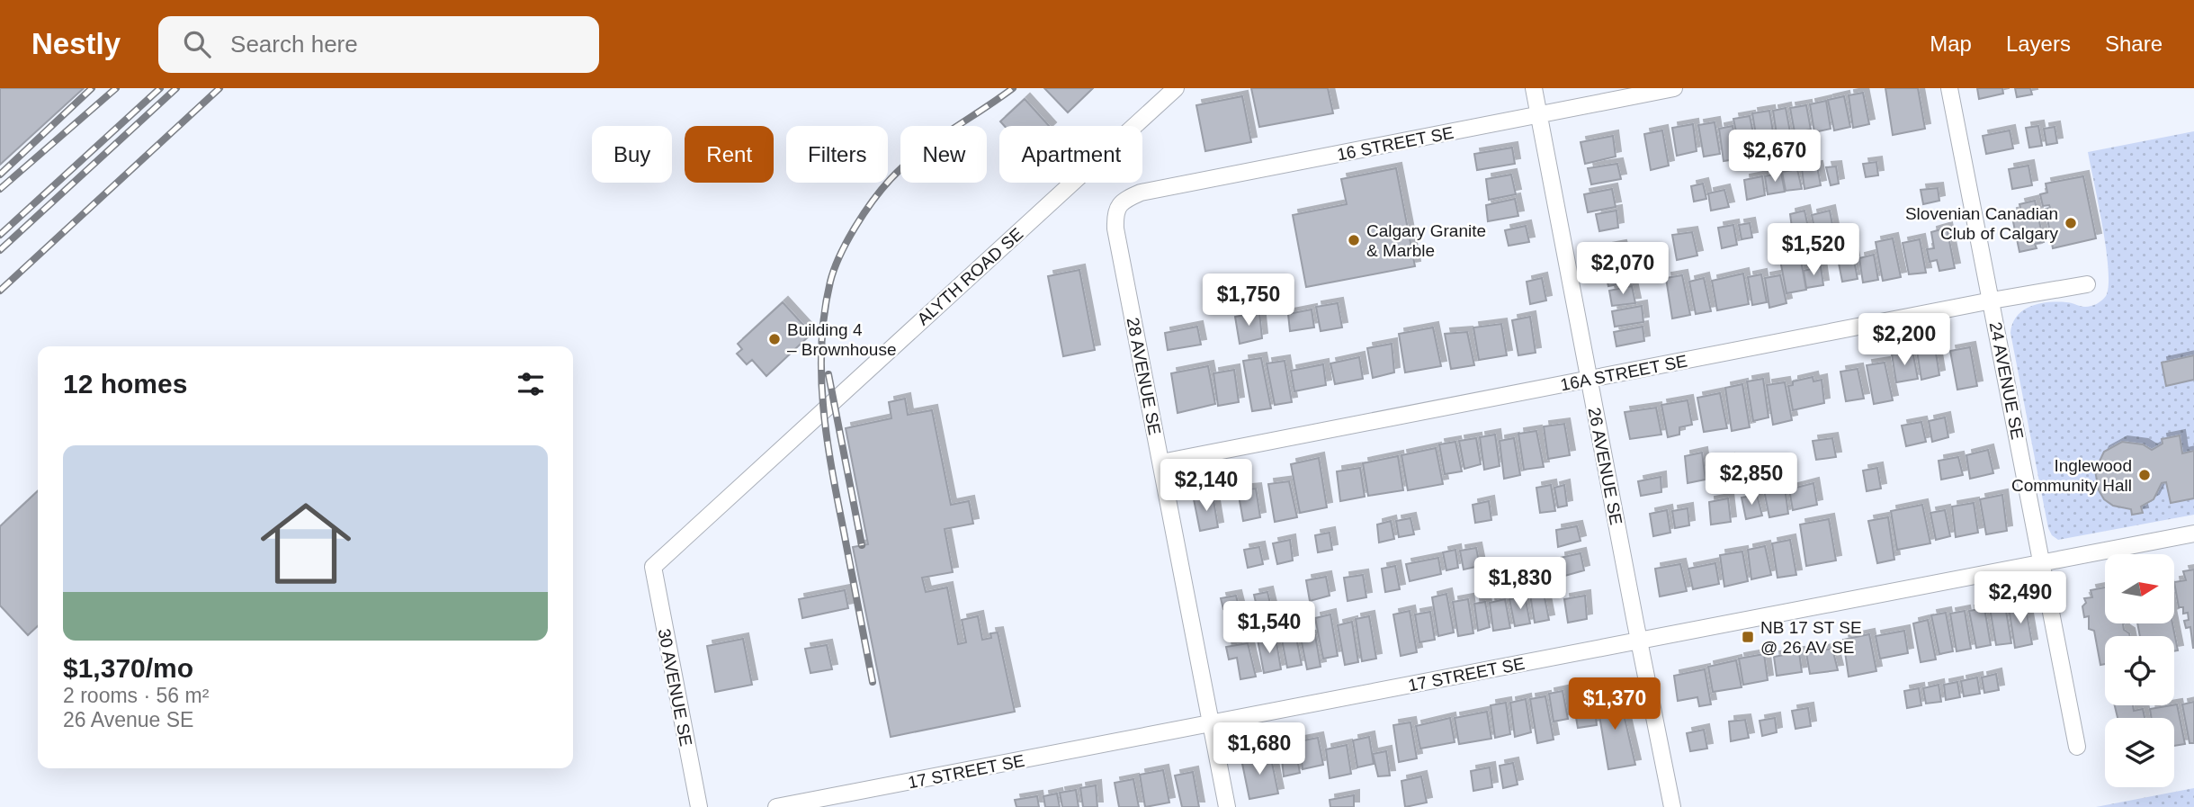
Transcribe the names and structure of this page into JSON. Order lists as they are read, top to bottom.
{
  "streets": {
    "street": [
      "16 STREET SE",
      "ALYTH ROAD SE",
      "16A STREET SE",
      "28 AVENUE SE",
      "24 AVENUE SE",
      "26 AVENUE SE",
      "17 STREET SE",
      "30 AVENUE SE"
    ]
  },
  "crossings": [
    ["16 STREET SE", "28 AVENUE SE"],
    ["16 STREET SE", "26 AVENUE SE"],
    ["ALYTH ROAD SE", "30 AVENUE SE"],
    ["16A STREET SE", "28 AVENUE SE"],
    ["16A STREET SE", "24 AVENUE SE"],
    ["16A STREET SE", "26 AVENUE SE"],
    ["28 AVENUE SE", "17 STREET SE"],
    ["24 AVENUE SE", "17 STREET SE"],
    ["26 AVENUE SE", "17 STREET SE"]
  ],
  "places": {
    "other": [
      "Slovenian Canadian Club of Calgary",
      "Calgary Granite & Marble",
      "Building 4 – Brownhouse",
      "Inglewood Community Hall"
    ],
    "transit": ["NB 17 ST SE @ 26 AV SE"]
  },
  "north": "right",
  "page": {
    "header": "Nestly",
    "search": "Search here",
    "nav": ["Map", "Layers", "Share"],
    "chip": [
      "Buy",
      "Rent",
      "Filters",
      "New",
      "Apartment"
    ],
    "price": [
      "$2,670",
      "$1,520",
      "$2,070",
      "$1,750",
      "$2,200",
      "$2,850",
      "$2,140",
      "$1,830",
      "$2,490",
      "$1,540",
      "$1,370",
      "$1,680"
    ],
    "heading": "12 homes",
    "list": [
      {
        "name": "$1,370/mo",
        "note": "2 rooms · 56 m² · 26 Avenue SE"
      }
    ]
  }
}
